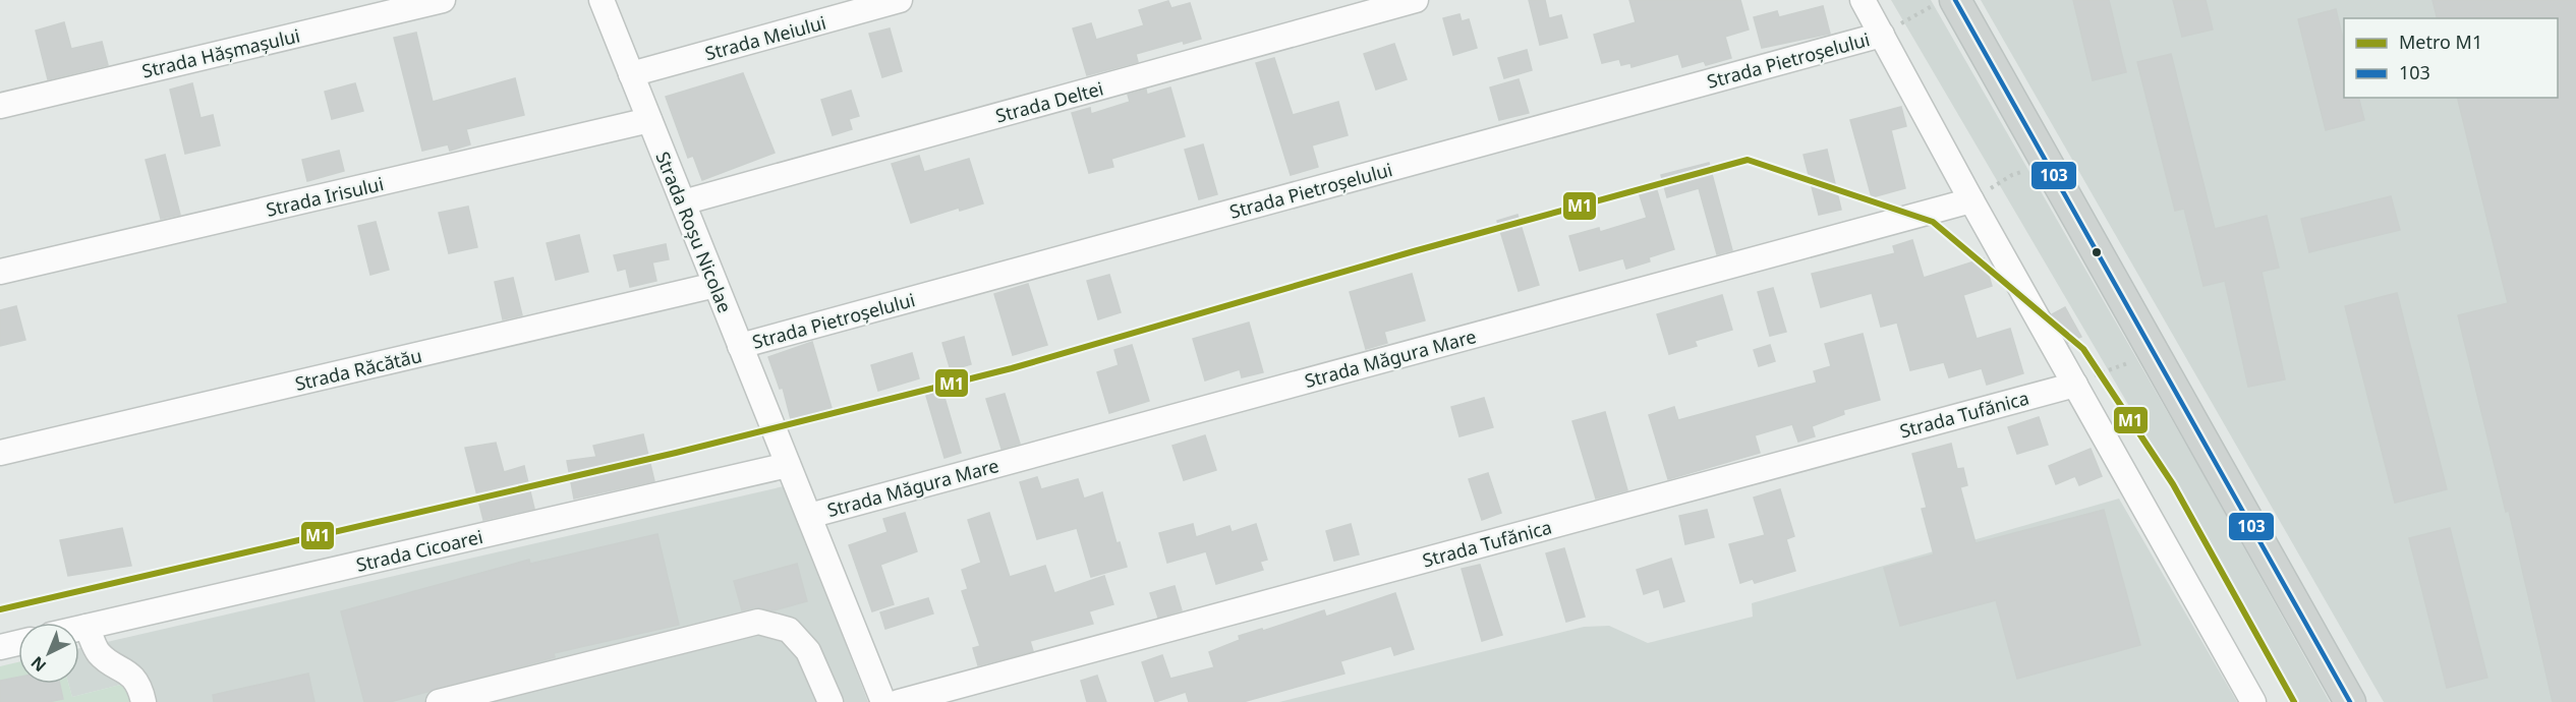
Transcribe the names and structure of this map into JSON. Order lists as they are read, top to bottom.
{
  "streets": {
    "street": [
      "Strada Meiului",
      "Strada Hășmașului",
      "Strada Pietroșelului",
      "Strada Deltei",
      "Strada Irisului",
      "Strada Roșu Nicolae",
      "Strada Măgura Mare",
      "Strada Răcătău",
      "Strada Tufănica",
      "Strada Cicoarei"
    ]
  },
  "crossings": [
    ["Strada Meiului", "Strada Roșu Nicolae"],
    ["Strada Pietroșelului", "Strada Roșu Nicolae"],
    ["Strada Deltei", "Strada Roșu Nicolae"],
    ["Strada Irisului", "Strada Roșu Nicolae"],
    ["Strada Roșu Nicolae", "Strada Măgura Mare"],
    ["Strada Roșu Nicolae", "Strada Răcătău"],
    ["Strada Roșu Nicolae", "Strada Cicoarei"]
  ],
  "lines": ["transit line 103", "metro line M1"],
  "legend": ["Metro M1", "103"],
  "north": "bottom left"
}
